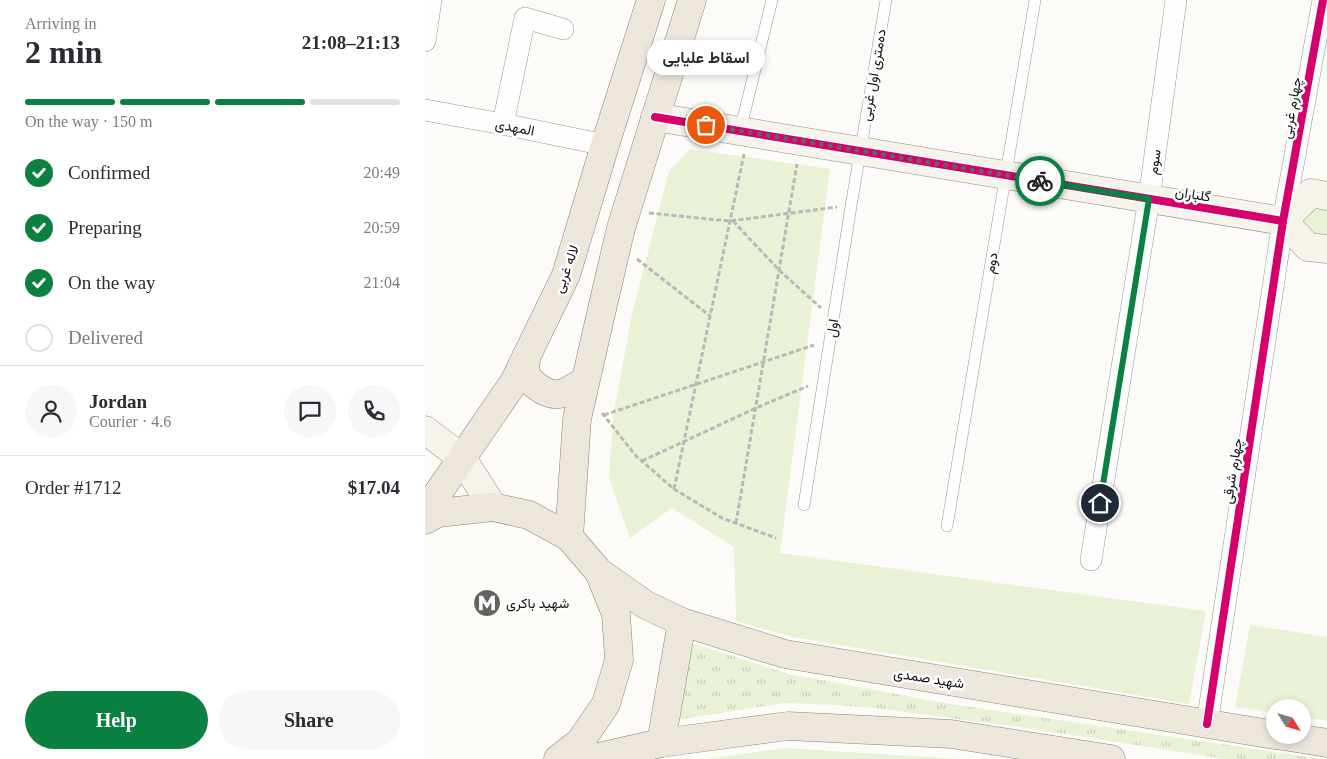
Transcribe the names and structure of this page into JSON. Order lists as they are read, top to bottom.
{
  "streets": {
    "main road": ["لاله غربی", "شهید صمدی"],
    "street": [
      "چهارم غربی",
      "المهدی",
      "سوم",
      "گلباران",
      "چهارم شرقی"
    ],
    "lane": ["ده‌متری اول غربی", "دوم", "اول"]
  },
  "crossings": [
    ["ده‌متری اول غربی", "گلباران"],
    ["ده‌متری اول غربی", "اول"],
    ["چهارم غربی", "گلباران"],
    ["چهارم غربی", "چهارم شرقی"],
    ["المهدی", "لاله غربی"],
    ["سوم", "گلباران"],
    ["گلباران", "دوم"],
    ["گلباران", "اول"],
    ["گلباران", "چهارم شرقی"],
    ["چهارم شرقی", "شهید صمدی"]
  ],
  "places": {
    "other": ["اسقاط علیایی"],
    "metro station": ["شهید باکری"]
  },
  "north": "bottom right",
  "page": {
    "heading": ["2 min", "Arriving in", "21:08–21:13"],
    "panel": [
      "Jordan",
      "Courier · 4.6",
      "Order #1712",
      "$17.04"
    ],
    "bubble": "اسقاط علیایی",
    "bar": "On the way · 150 m",
    "list": [
      ["Confirmed", "20:49"],
      ["Preparing", "20:59"],
      ["On the way", "21:04"],
      "Delivered"
    ],
    "buttons": ["Help", "Share"]
  }
}
